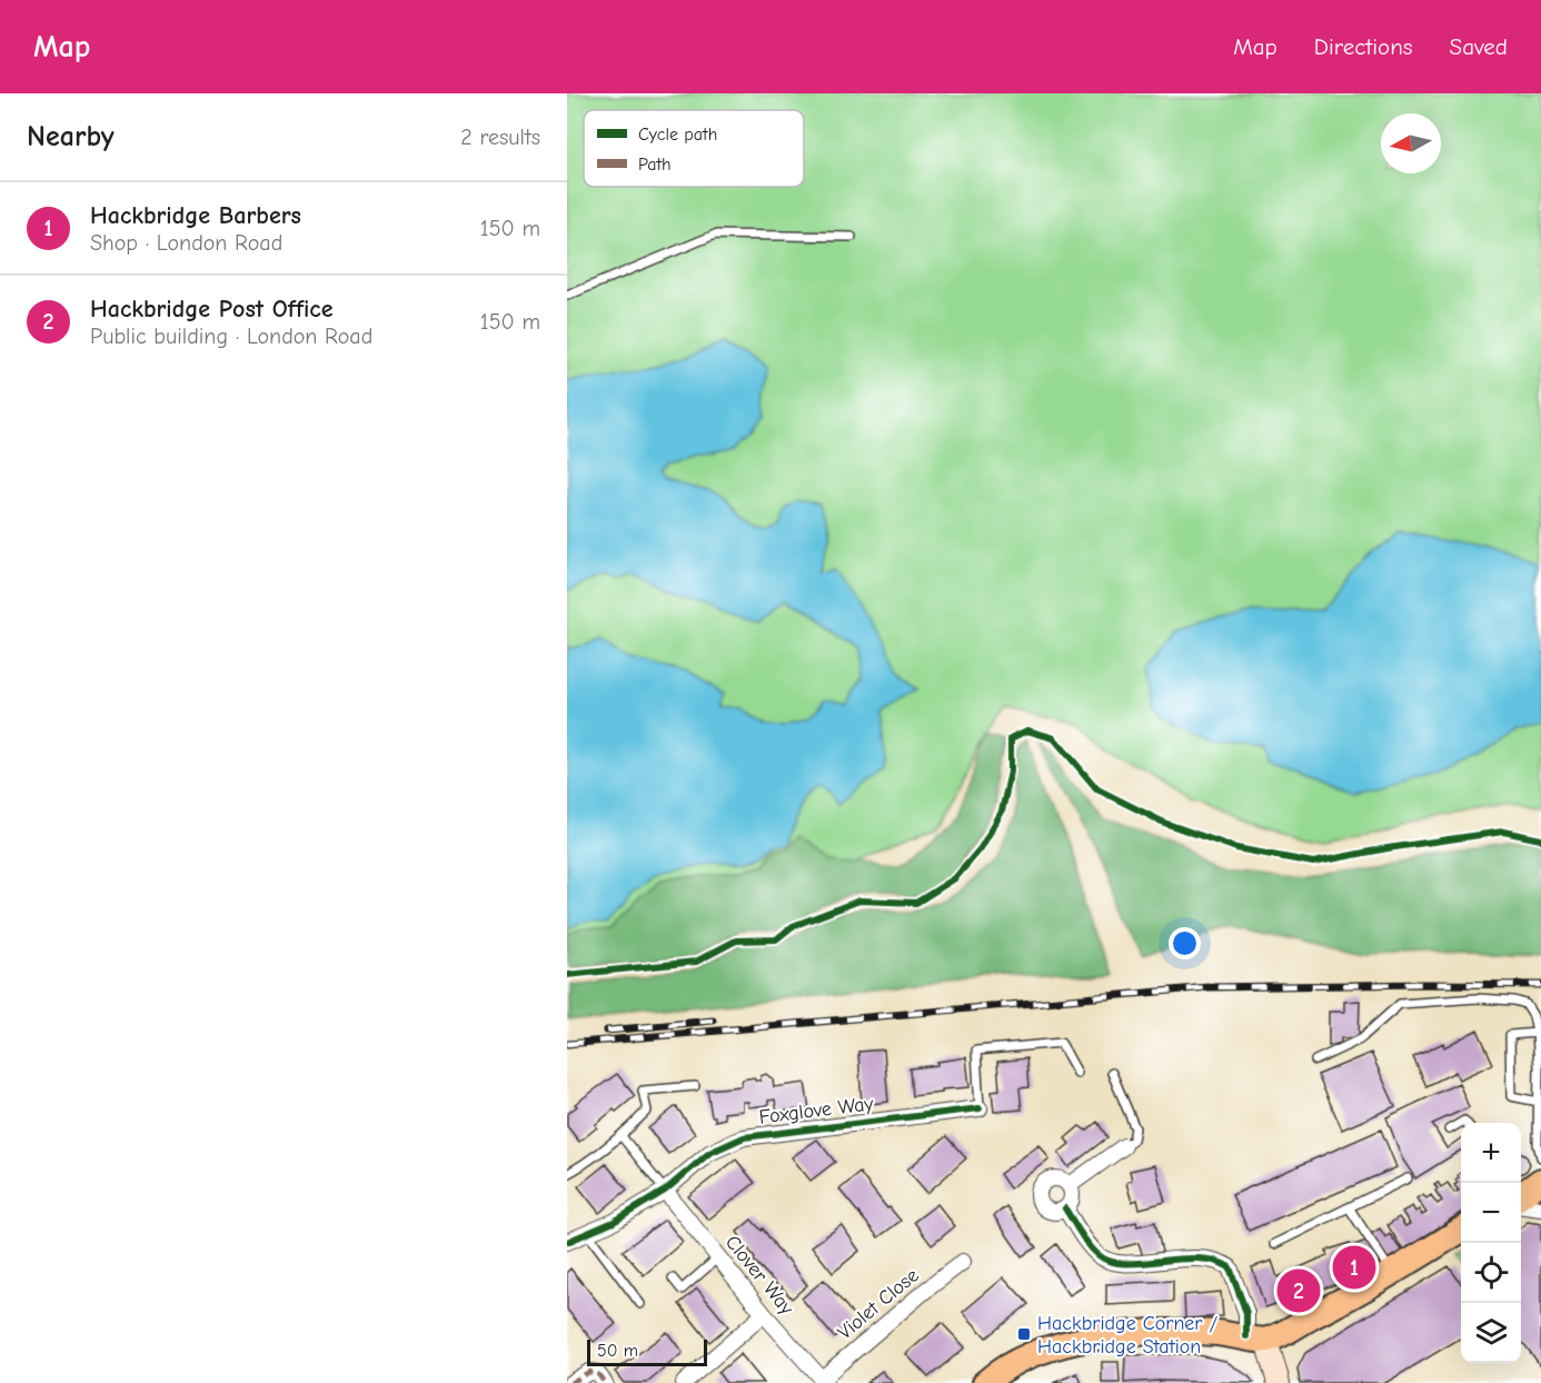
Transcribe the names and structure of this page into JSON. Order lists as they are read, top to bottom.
{
  "streets": {
    "street": ["Foxglove Way", "Clover Way", "Violet Close"]
  },
  "crossings": [
    ["Foxglove Way", "Clover Way"],
    ["Clover Way", "Violet Close"]
  ],
  "places": {
    "transit": ["Hackbridge Corner / Hackbridge Station"]
  },
  "legend": ["Cycle path", "Path"],
  "scale_bar": "50 m",
  "north": "left",
  "page": {
    "header": "Map",
    "nav": ["Map", "Directions", "Saved"],
    "heading": ["Nearby", "2 results"],
    "list": [
      {
        "mark": "1",
        "name": "Hackbridge Barbers",
        "note": "Shop · London Road",
        "value": "150 m"
      },
      {
        "mark": "2",
        "name": "Hackbridge Post Office",
        "note": "Public building · London Road",
        "value": "150 m"
      }
    ],
    "map_buttons": ["+", "−"],
    "pins": ["1", "2"],
    "scale": "50 m"
  }
}
